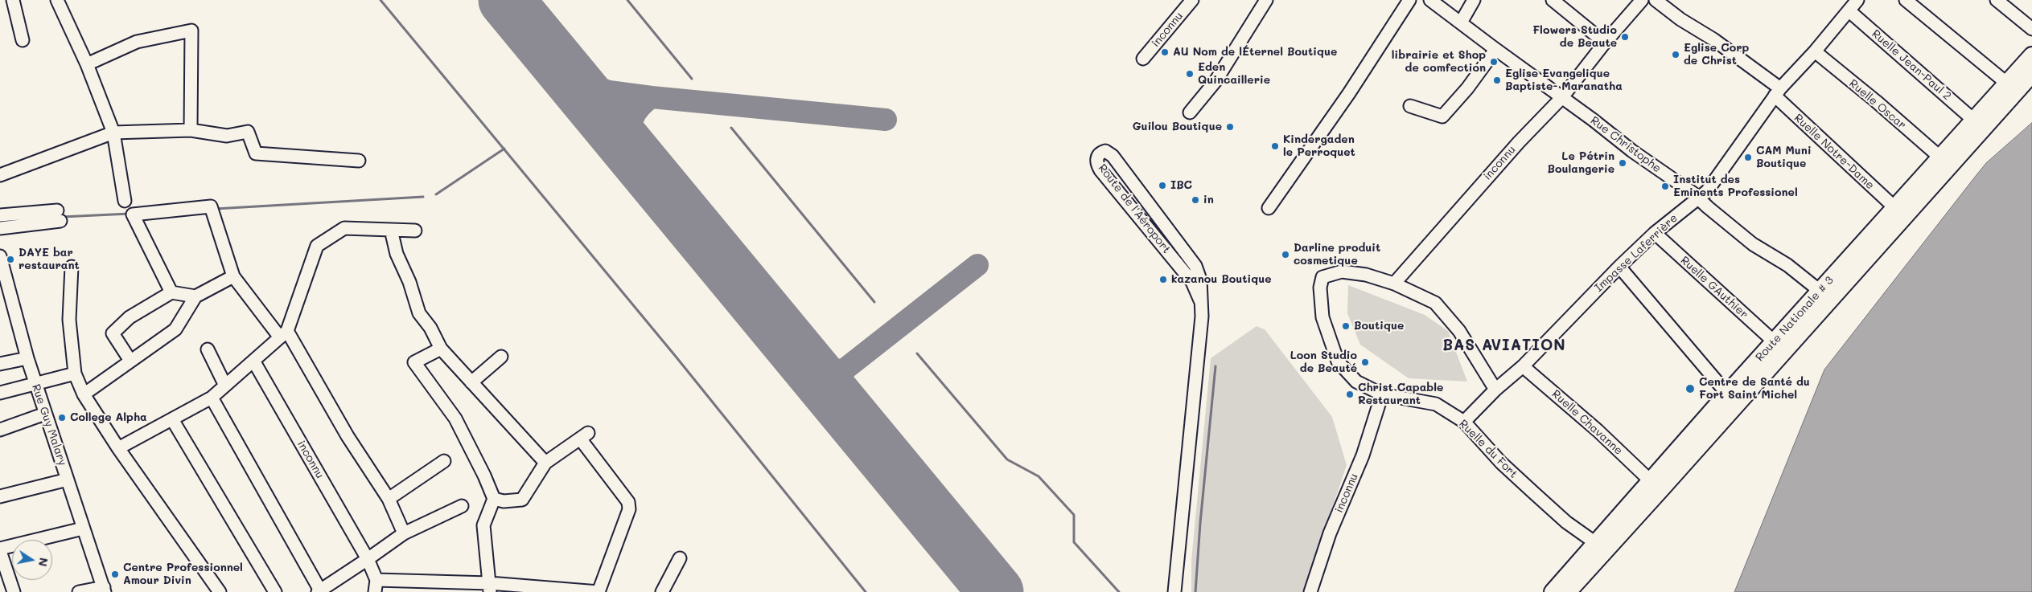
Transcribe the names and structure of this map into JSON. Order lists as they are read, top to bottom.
{
  "streets": {
    "main road": ["Route Nationale # 3"],
    "street": [
      "inconnu",
      "Ruelle Jean-Paul 2",
      "Ruelle Oscar",
      "Rue Christophe",
      "Ruelle Notre-Dame",
      "Route de l'Aéroport",
      "Impasse Laferrière",
      "Ruelle GAuthier",
      "Ruelle Chavanne",
      "Rue Guy Malary",
      "Ruelle du Fort"
    ]
  },
  "crossings": [
    ["inconnu", "Rue Christophe"],
    ["inconnu", "Ruelle du Fort"],
    ["Ruelle Jean-Paul 2", "Impasse Laferrière"],
    ["Ruelle Jean-Paul 2", "Route Nationale # 3"],
    ["Ruelle Oscar", "Impasse Laferrière"],
    ["Ruelle Oscar", "Route Nationale # 3"],
    ["Rue Christophe", "Impasse Laferrière"],
    ["Rue Christophe", "Route Nationale # 3"],
    ["Ruelle Notre-Dame", "Impasse Laferrière"],
    ["Ruelle Notre-Dame", "Route Nationale # 3"],
    ["Impasse Laferrière", "Ruelle GAuthier"],
    ["Impasse Laferrière", "Ruelle Chavanne"],
    ["Impasse Laferrière", "Ruelle du Fort"],
    ["Ruelle GAuthier", "Route Nationale # 3"],
    ["Route Nationale # 3", "Ruelle Chavanne"],
    ["Route Nationale # 3", "Ruelle du Fort"]
  ],
  "districts": ["BAS AVIATION"],
  "places": [
    "Flowers Studio de Beaute",
    "AU Nom de lÉternel Boutique",
    "Eglise Corp de Christ",
    "librairie et Shop de comfection",
    "Eden Quincaillerie",
    "Eglise Evangelique Baptiste- Maranatha",
    "Guilou Boutique",
    "Kindergaden le Perroquet",
    "CAM Muni Boutique",
    "Le Pétrin Boulangerie",
    "IBC",
    "Institut des Eminents Professionel",
    "in",
    "Darline produit cosmetique",
    "DAYE bar restaurant",
    "kazanou Boutique",
    "Boutique",
    "Loon Studio de Beauté",
    "Centre de Santé du Fort Saint Michel",
    "Christ Capable Restaurant",
    "College Alpha",
    "Centre Professionnel Amour Divin"
  ],
  "north": "right"
}
